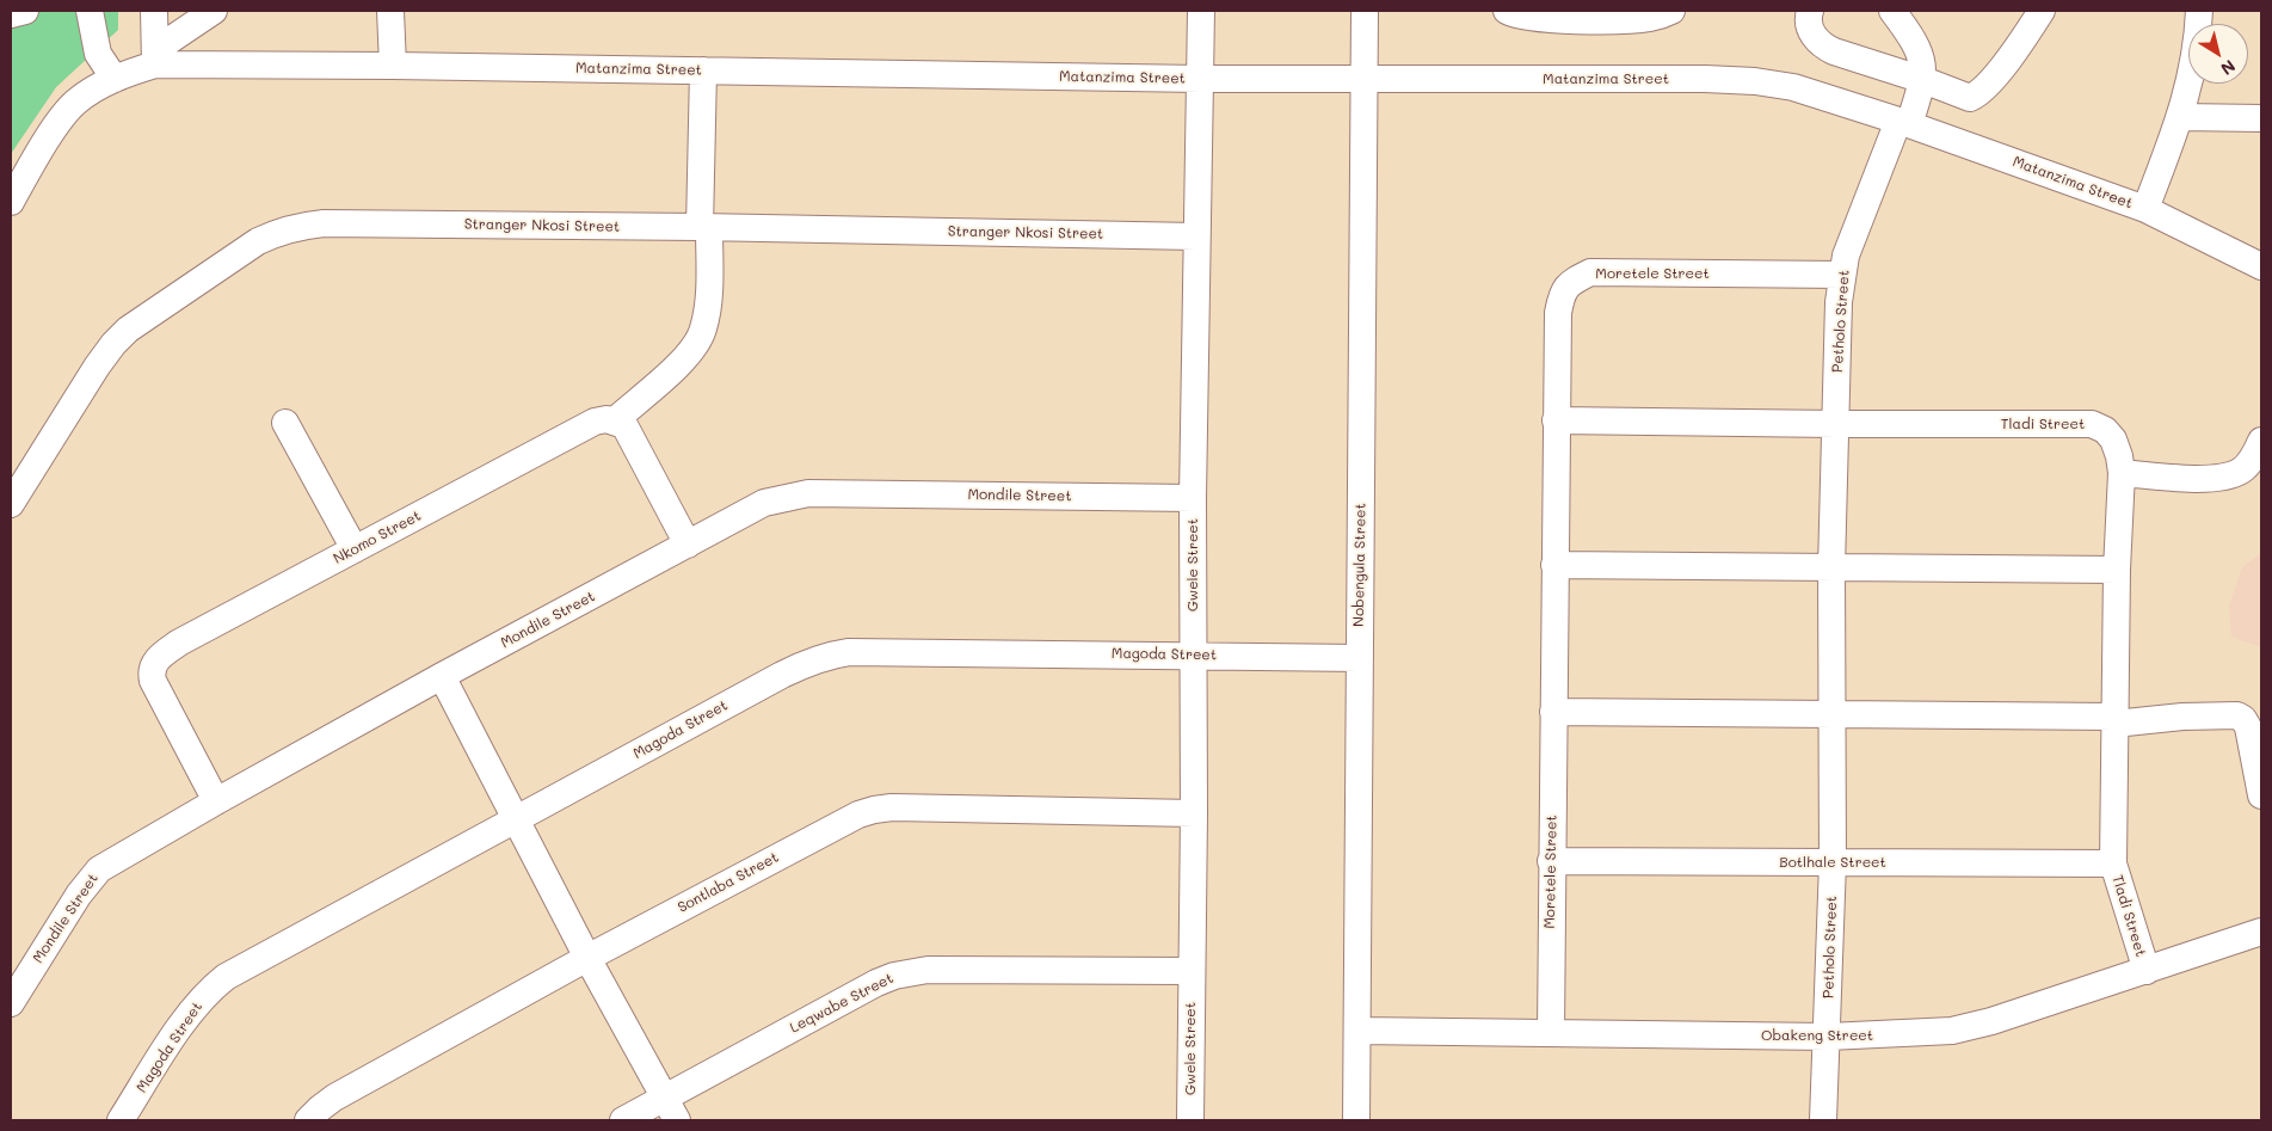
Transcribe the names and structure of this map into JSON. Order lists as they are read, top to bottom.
{
  "streets": {
    "street": [
      "Matanzima Street",
      "Stranger Nkosi Street",
      "Moretele Street",
      "Petholo Street",
      "Tladi Street",
      "Mondile Street",
      "Nkomo Street",
      "Gwele Street",
      "Nobengula Street",
      "Magoda Street",
      "Botlhale Street",
      "Sontlaba Street",
      "Leqwabe Street",
      "Obakeng Street"
    ]
  },
  "crossings": [
    ["Matanzima Street", "Petholo Street"],
    ["Matanzima Street", "Gwele Street"],
    ["Matanzima Street", "Nobengula Street"],
    ["Stranger Nkosi Street", "Gwele Street"],
    ["Moretele Street", "Petholo Street"],
    ["Moretele Street", "Botlhale Street"],
    ["Moretele Street", "Obakeng Street"],
    ["Petholo Street", "Tladi Street"],
    ["Petholo Street", "Botlhale Street"],
    ["Petholo Street", "Obakeng Street"],
    ["Tladi Street", "Botlhale Street"],
    ["Tladi Street", "Obakeng Street"],
    ["Mondile Street", "Nkomo Street"],
    ["Mondile Street", "Gwele Street"],
    ["Gwele Street", "Magoda Street"],
    ["Gwele Street", "Sontlaba Street"],
    ["Gwele Street", "Leqwabe Street"],
    ["Nobengula Street", "Magoda Street"],
    ["Nobengula Street", "Obakeng Street"]
  ],
  "north": "bottom right"
}
